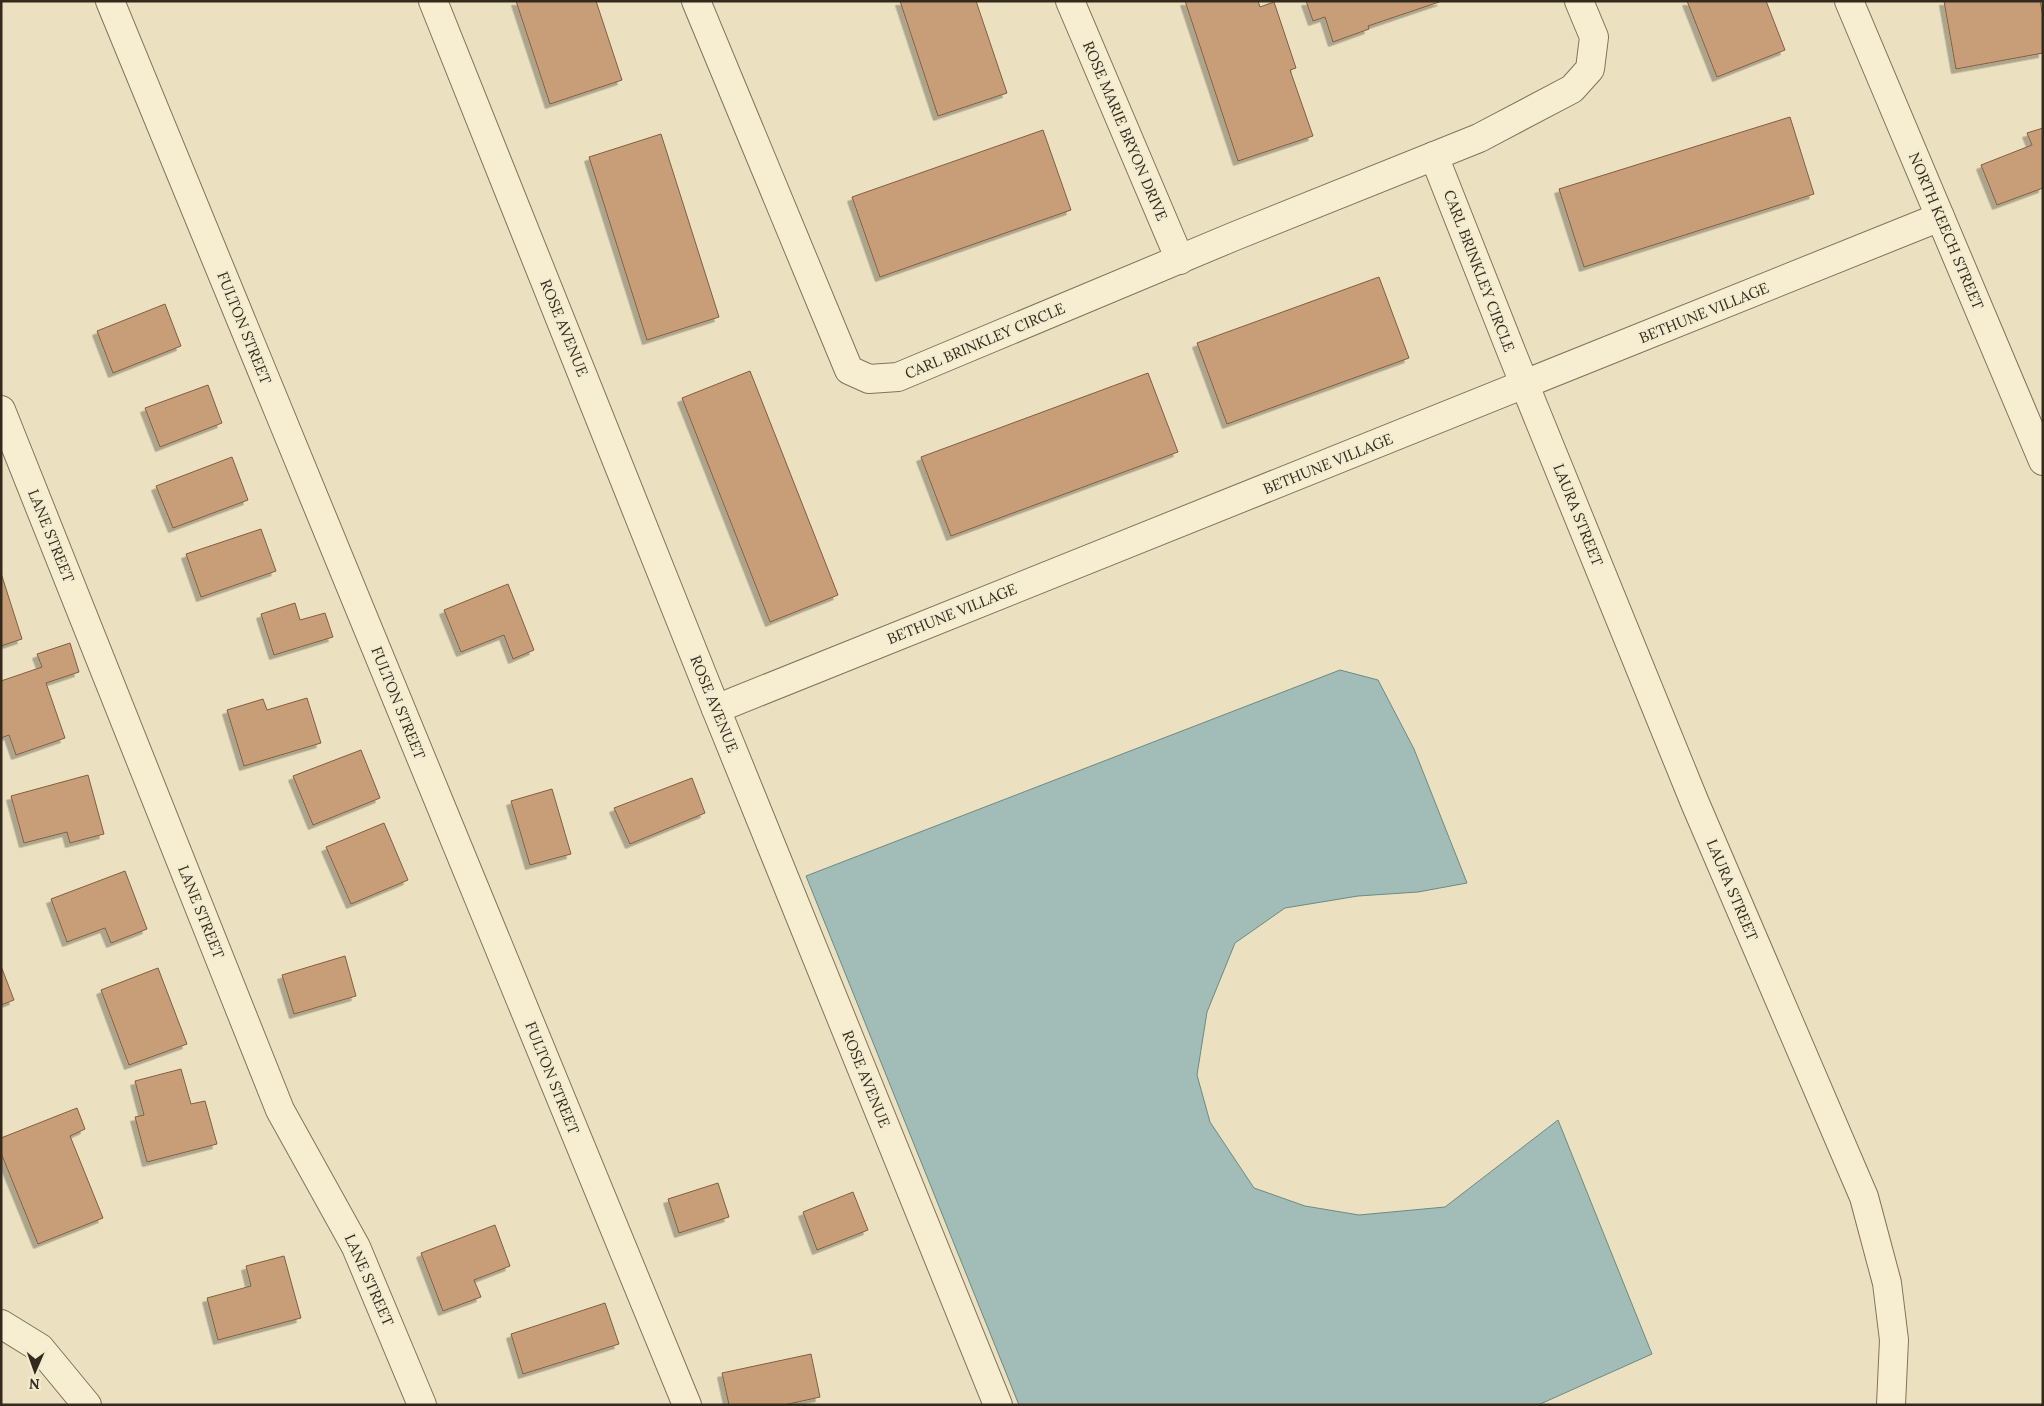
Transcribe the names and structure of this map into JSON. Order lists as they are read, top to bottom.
{
  "streets": {
    "street": [
      "ROSE MARIE BRYON DRIVE",
      "NORTH KEECH STREET",
      "CARL BRINKLEY CIRCLE",
      "BETHUNE VILLAGE",
      "FULTON STREET",
      "ROSE AVENUE",
      "LAURA STREET",
      "LANE STREET"
    ]
  },
  "crossings": [
    ["ROSE MARIE BRYON DRIVE", "CARL BRINKLEY CIRCLE"],
    ["NORTH KEECH STREET", "BETHUNE VILLAGE"],
    ["CARL BRINKLEY CIRCLE", "BETHUNE VILLAGE"],
    ["CARL BRINKLEY CIRCLE", "LAURA STREET"],
    ["BETHUNE VILLAGE", "ROSE AVENUE"],
    ["BETHUNE VILLAGE", "LAURA STREET"]
  ],
  "north": "bottom"
}
